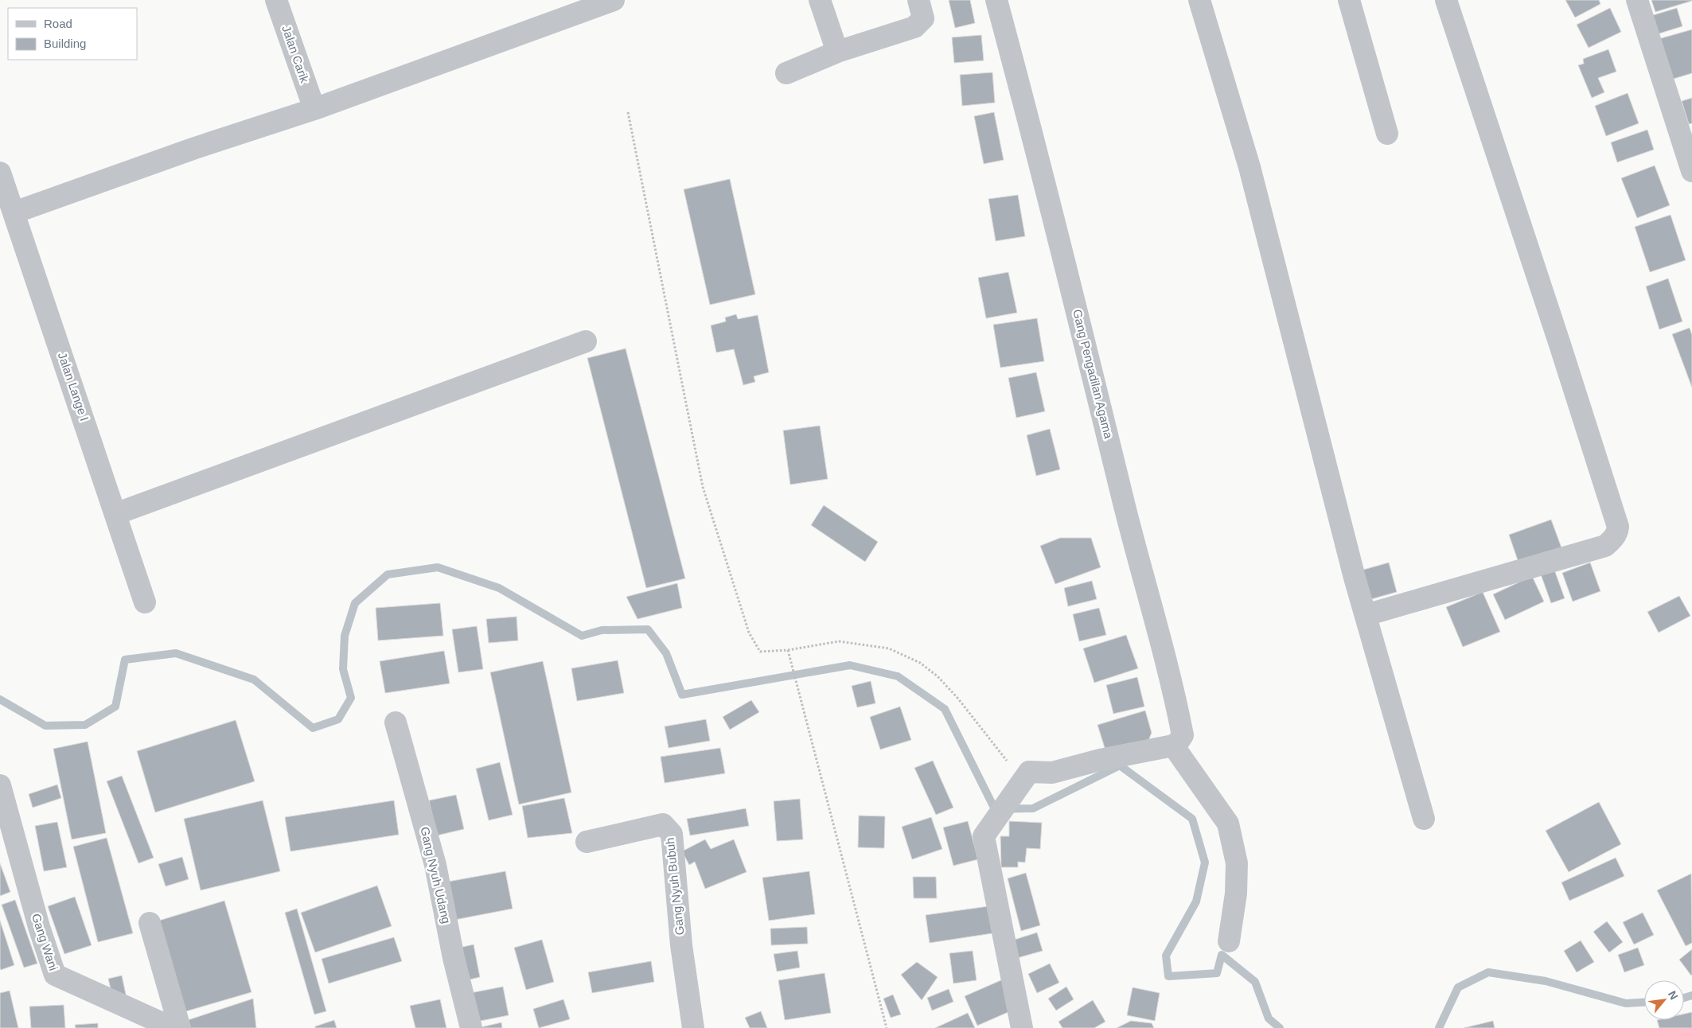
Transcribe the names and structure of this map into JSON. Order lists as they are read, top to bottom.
{
  "streets": {
    "street": [
      "Jalan Carik",
      "Gang Pengadilan Agama",
      "Jalan Lange I",
      "Gang Nyuh Udang",
      "Gang Nyuh Bubuh",
      "Gang Wani"
    ]
  },
  "legend": ["Road", "Building"],
  "north": "top right"
}
